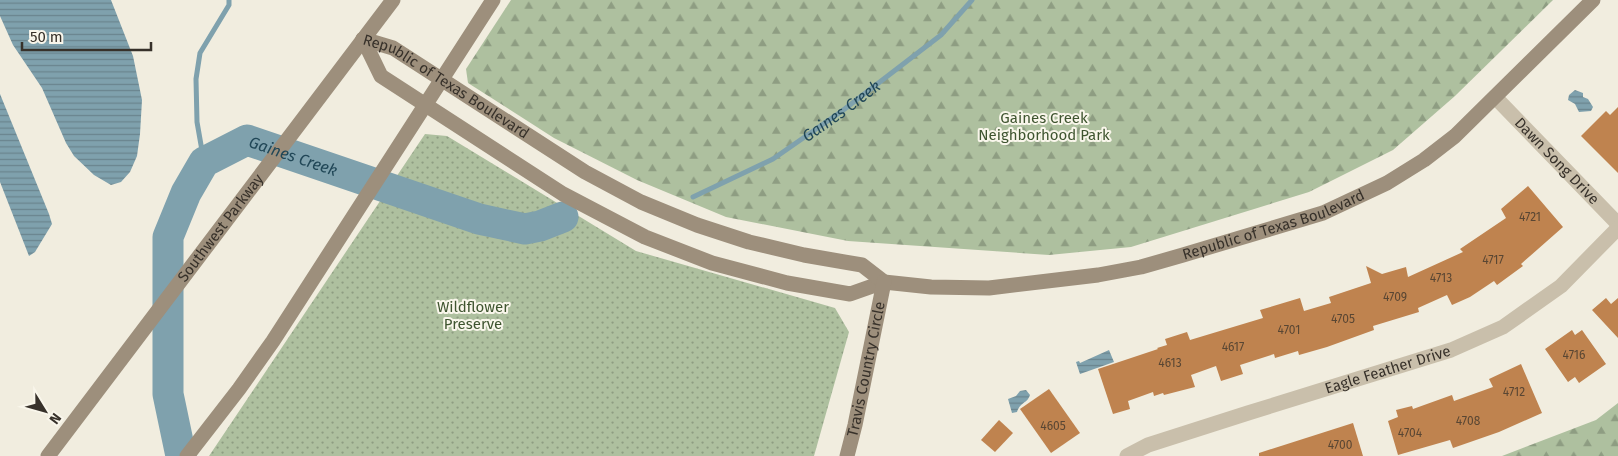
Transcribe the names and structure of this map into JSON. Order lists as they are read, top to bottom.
{
  "streets": {
    "street": [
      "Republic of Texas Boulevard",
      "Dawn Song Drive",
      "Southwest Parkway",
      "Travis Country Circle",
      "Eagle Feather Drive"
    ]
  },
  "crossings": [
    ["Republic of Texas Boulevard", "Dawn Song Drive"],
    ["Republic of Texas Boulevard", "Southwest Parkway"],
    ["Republic of Texas Boulevard", "Travis Country Circle"]
  ],
  "water": ["Gaines Creek"],
  "parks": ["Gaines Creek Neighborhood Park", "Wildflower Preserve"],
  "house_numbers": [
    "4721",
    "4717",
    "4713",
    "4709",
    "4705",
    "4701",
    "4617",
    "4716",
    "4613",
    "4712",
    "4708",
    "4605",
    "4704",
    "4700"
  ],
  "scale_bar": "50 m",
  "north": "bottom right"
}
